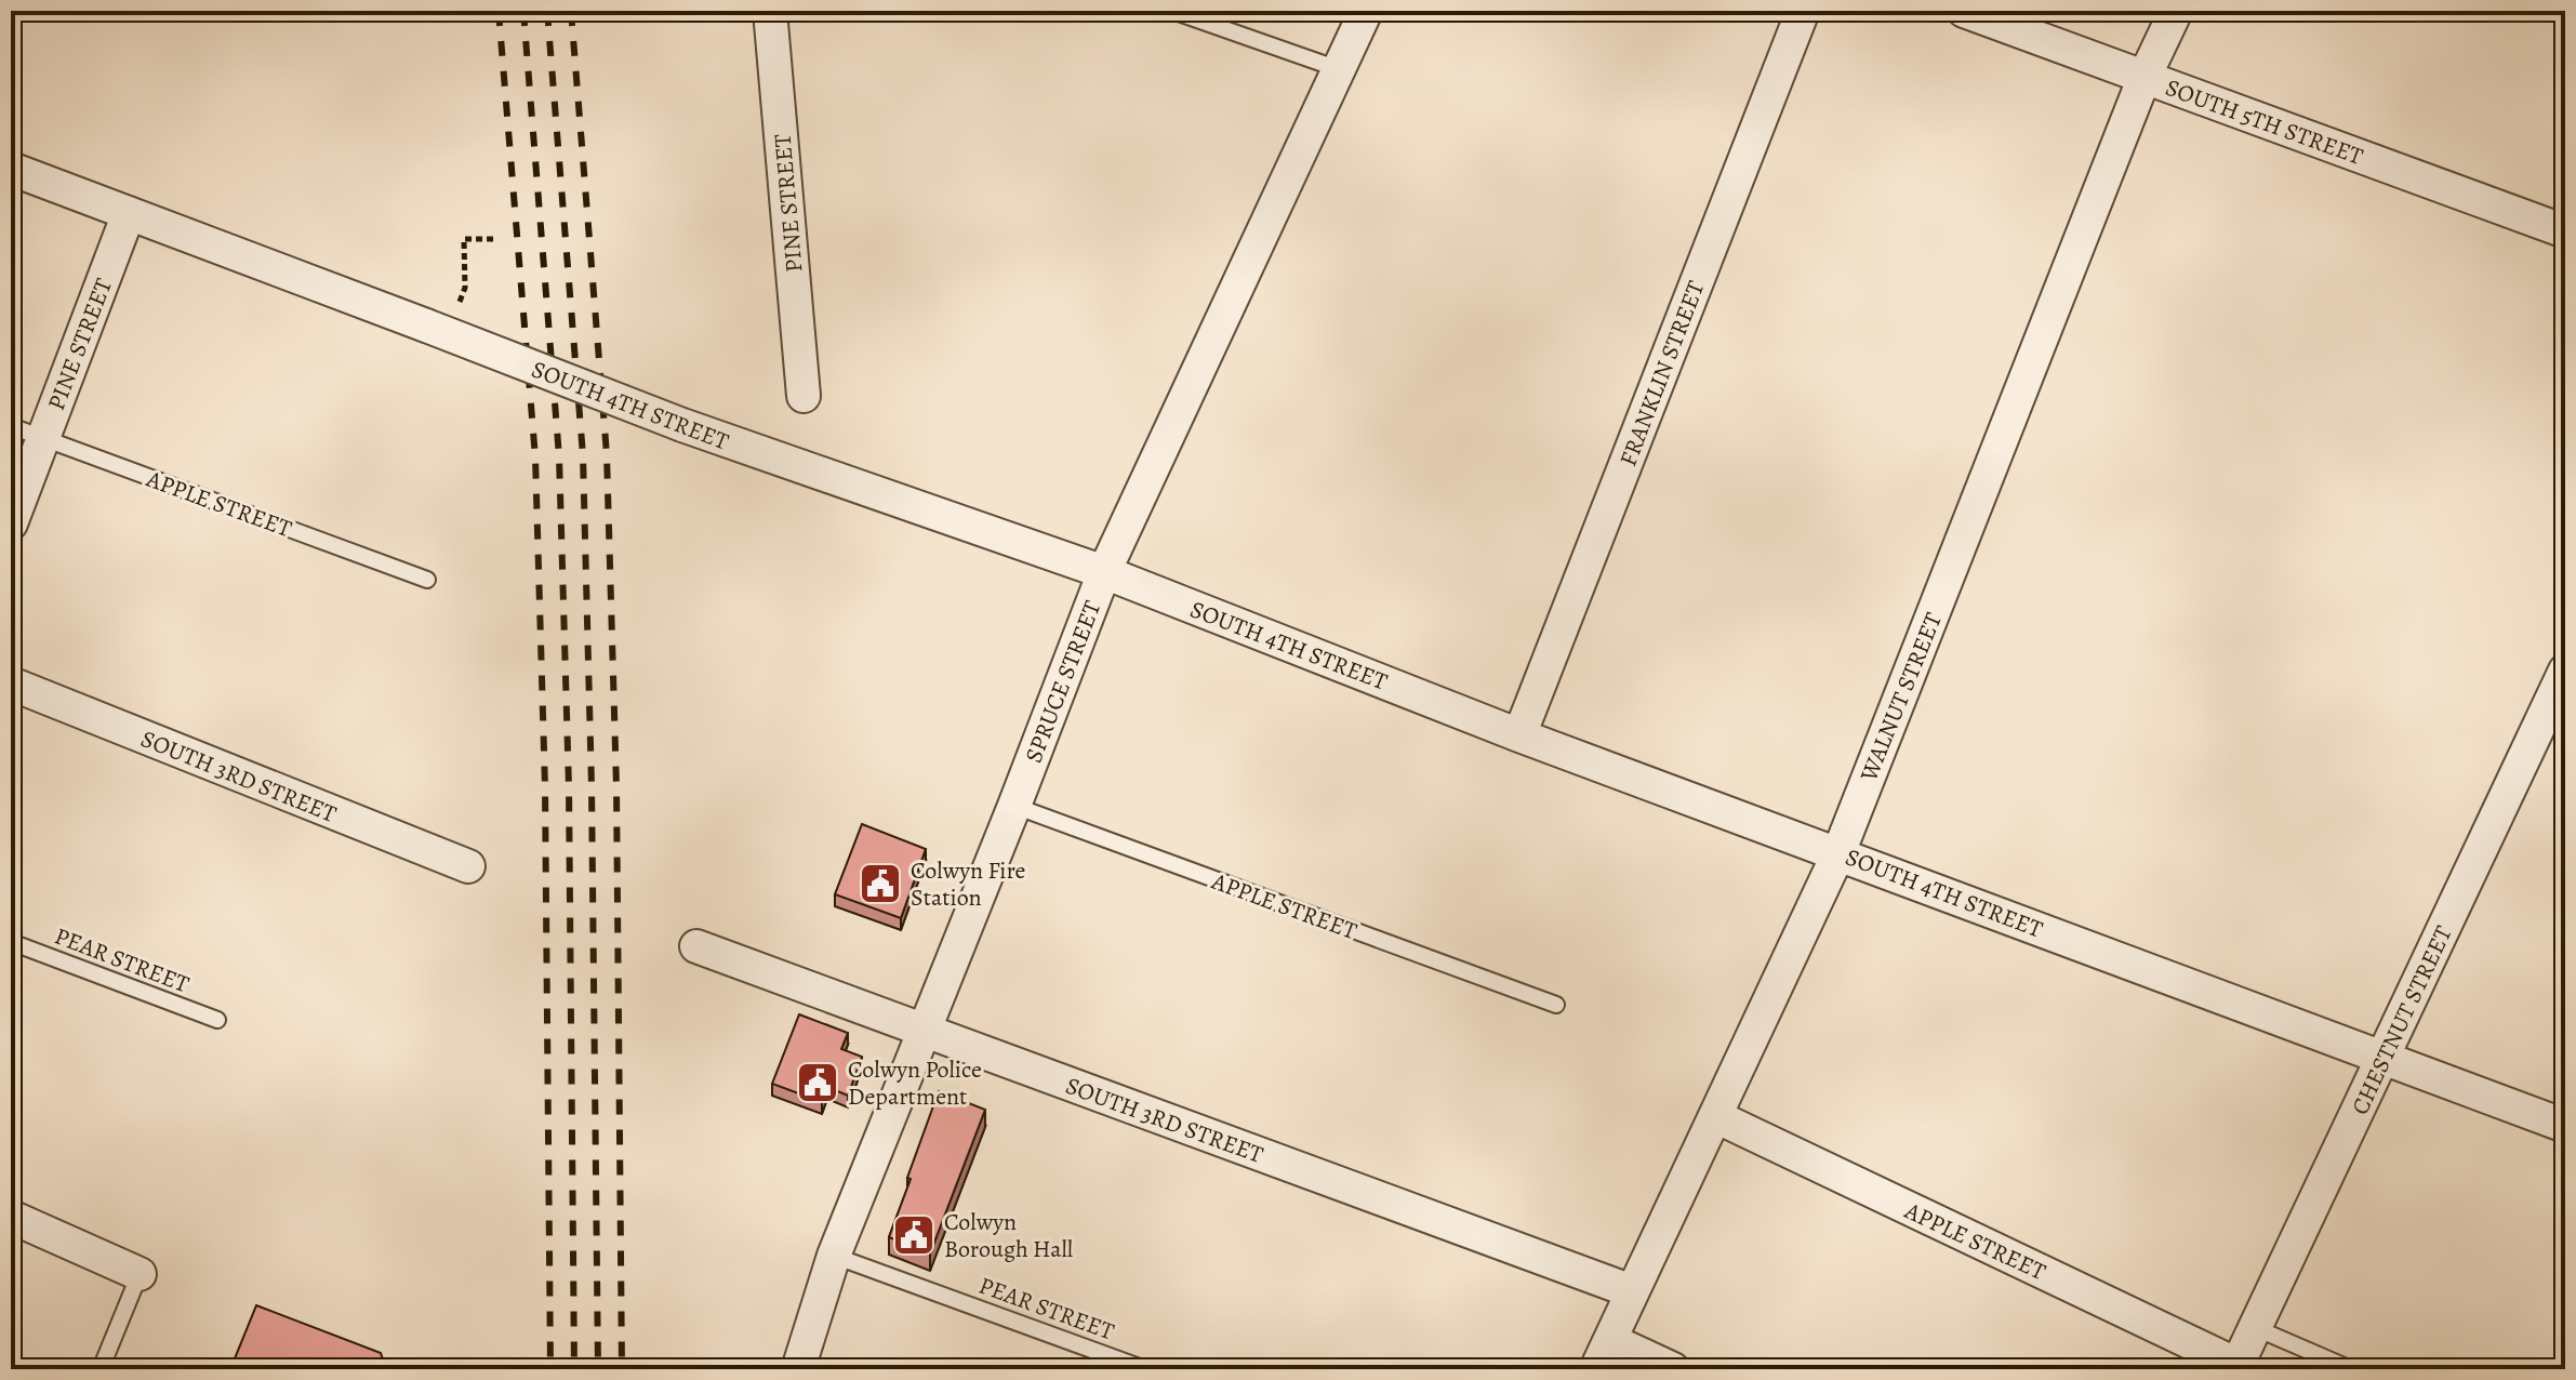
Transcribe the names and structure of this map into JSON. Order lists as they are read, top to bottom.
{
  "streets": {
    "street": [
      "SOUTH 5TH STREET",
      "PINE STREET",
      "FRANKLIN STREET",
      "SOUTH 4TH STREET",
      "APPLE STREET",
      "SPRUCE STREET",
      "WALNUT STREET",
      "SOUTH 3RD STREET",
      "CHESTNUT STREET"
    ],
    "lane": ["PEAR STREET"]
  },
  "crossings": [
    ["SOUTH 5TH STREET", "WALNUT STREET"],
    ["PINE STREET", "SOUTH 4TH STREET"],
    ["PINE STREET", "APPLE STREET"],
    ["FRANKLIN STREET", "SOUTH 4TH STREET"],
    ["SOUTH 4TH STREET", "SPRUCE STREET"],
    ["SOUTH 4TH STREET", "WALNUT STREET"],
    ["SOUTH 4TH STREET", "CHESTNUT STREET"],
    ["APPLE STREET", "SPRUCE STREET"],
    ["APPLE STREET", "WALNUT STREET"],
    ["APPLE STREET", "CHESTNUT STREET"],
    ["SPRUCE STREET", "SOUTH 3RD STREET"],
    ["SPRUCE STREET", "PEAR STREET"],
    ["WALNUT STREET", "SOUTH 3RD STREET"]
  ],
  "places": {
    "public building": ["Colwyn Fire Station", "Colwyn Police Department", "Colwyn Borough Hall"]
  }
}
